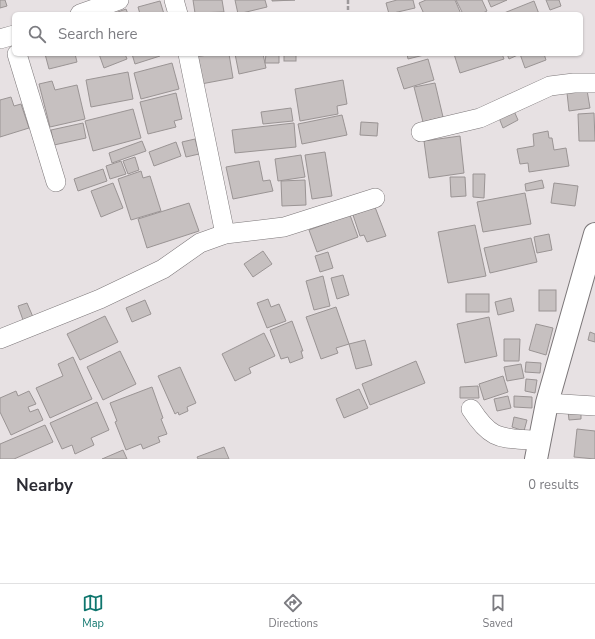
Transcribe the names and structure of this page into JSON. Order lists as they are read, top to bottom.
{
  "page": {
    "search": "Search here",
    "heading": ["Nearby", "0 results"],
    "nav": ["Map", "Directions", "Saved"]
  }
}
